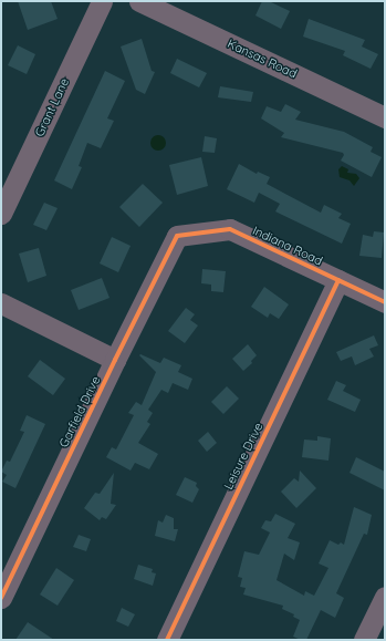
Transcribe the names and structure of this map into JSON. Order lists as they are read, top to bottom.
{
  "streets": {
    "street": [
      "Kansas Road",
      "Grant Lane",
      "Indiana Road",
      "Garfield Drive",
      "Leisure Drive"
    ]
  },
  "crossings": [
    ["Indiana Road", "Garfield Drive"],
    ["Indiana Road", "Leisure Drive"]
  ]
}
